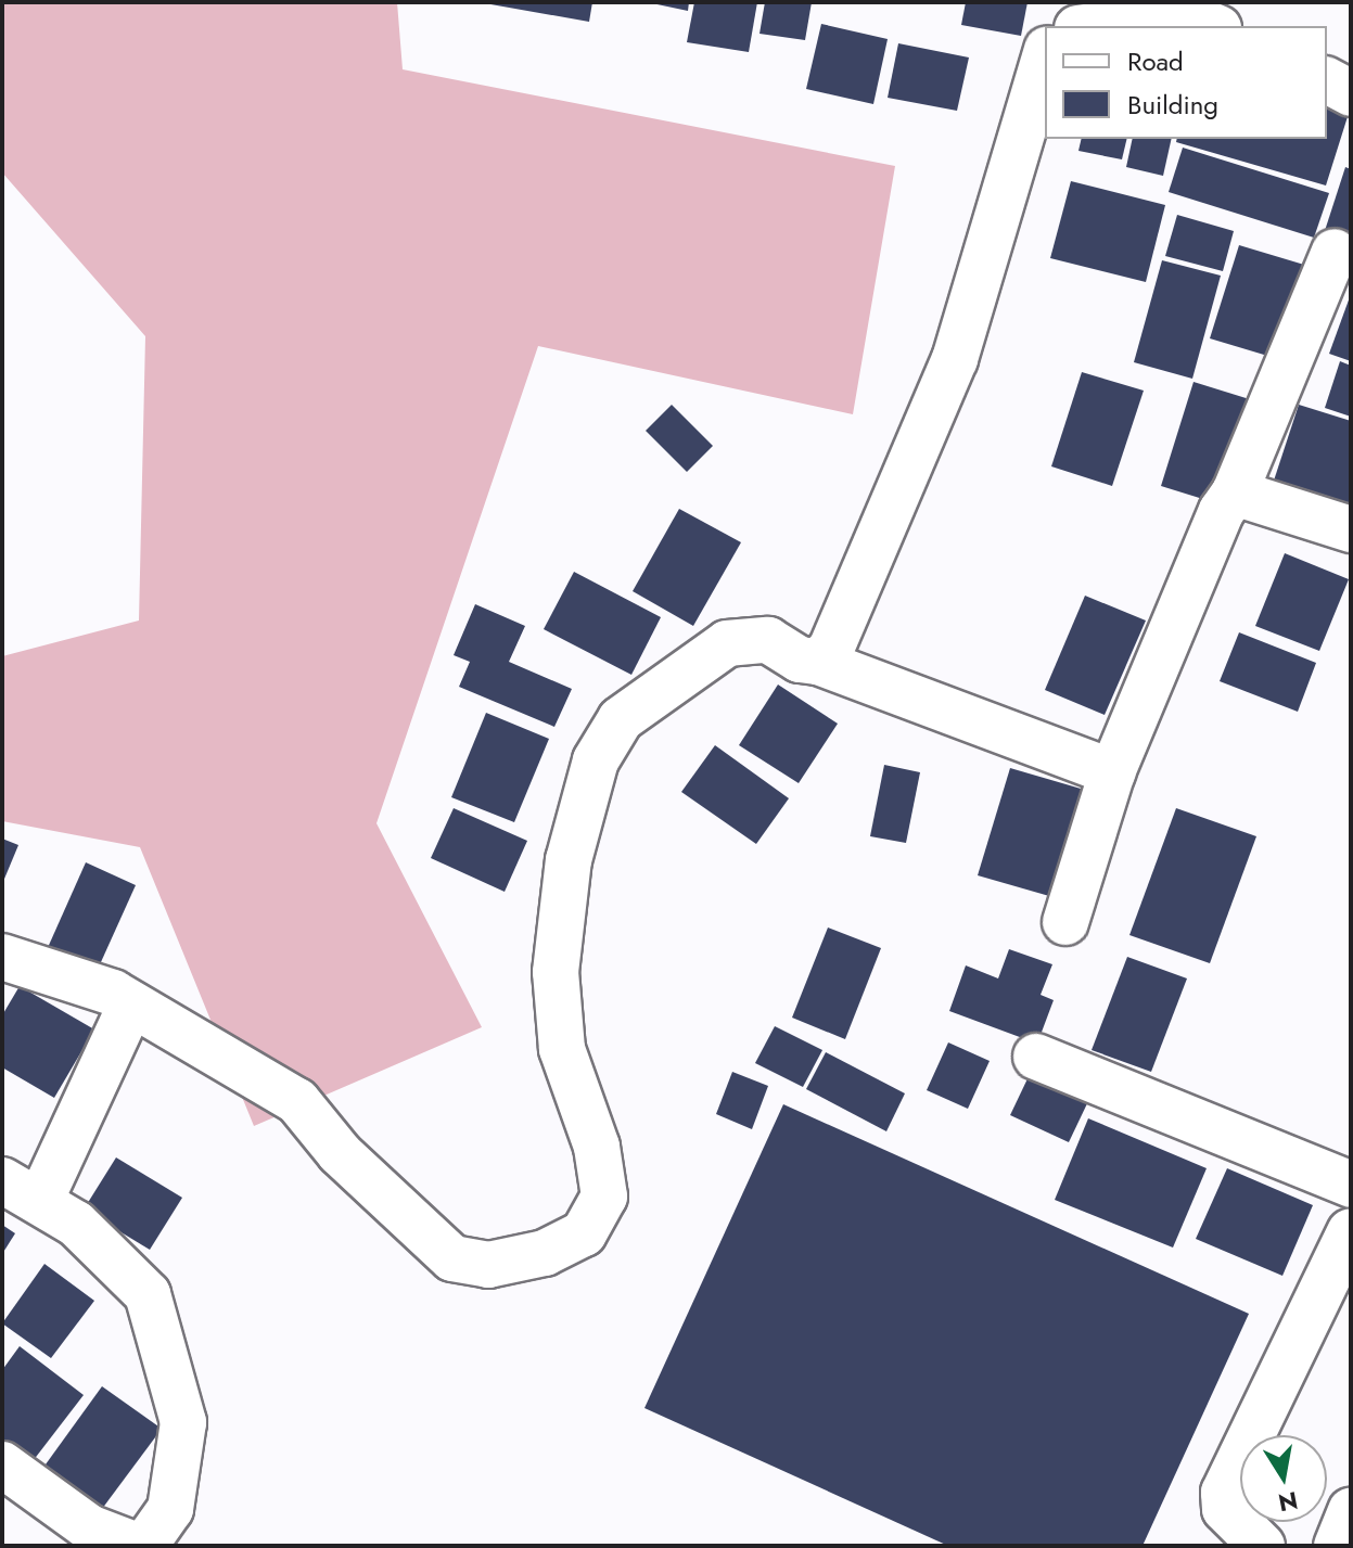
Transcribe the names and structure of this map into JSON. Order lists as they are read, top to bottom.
{
  "legend": ["Road", "Building"],
  "north": "bottom"
}
